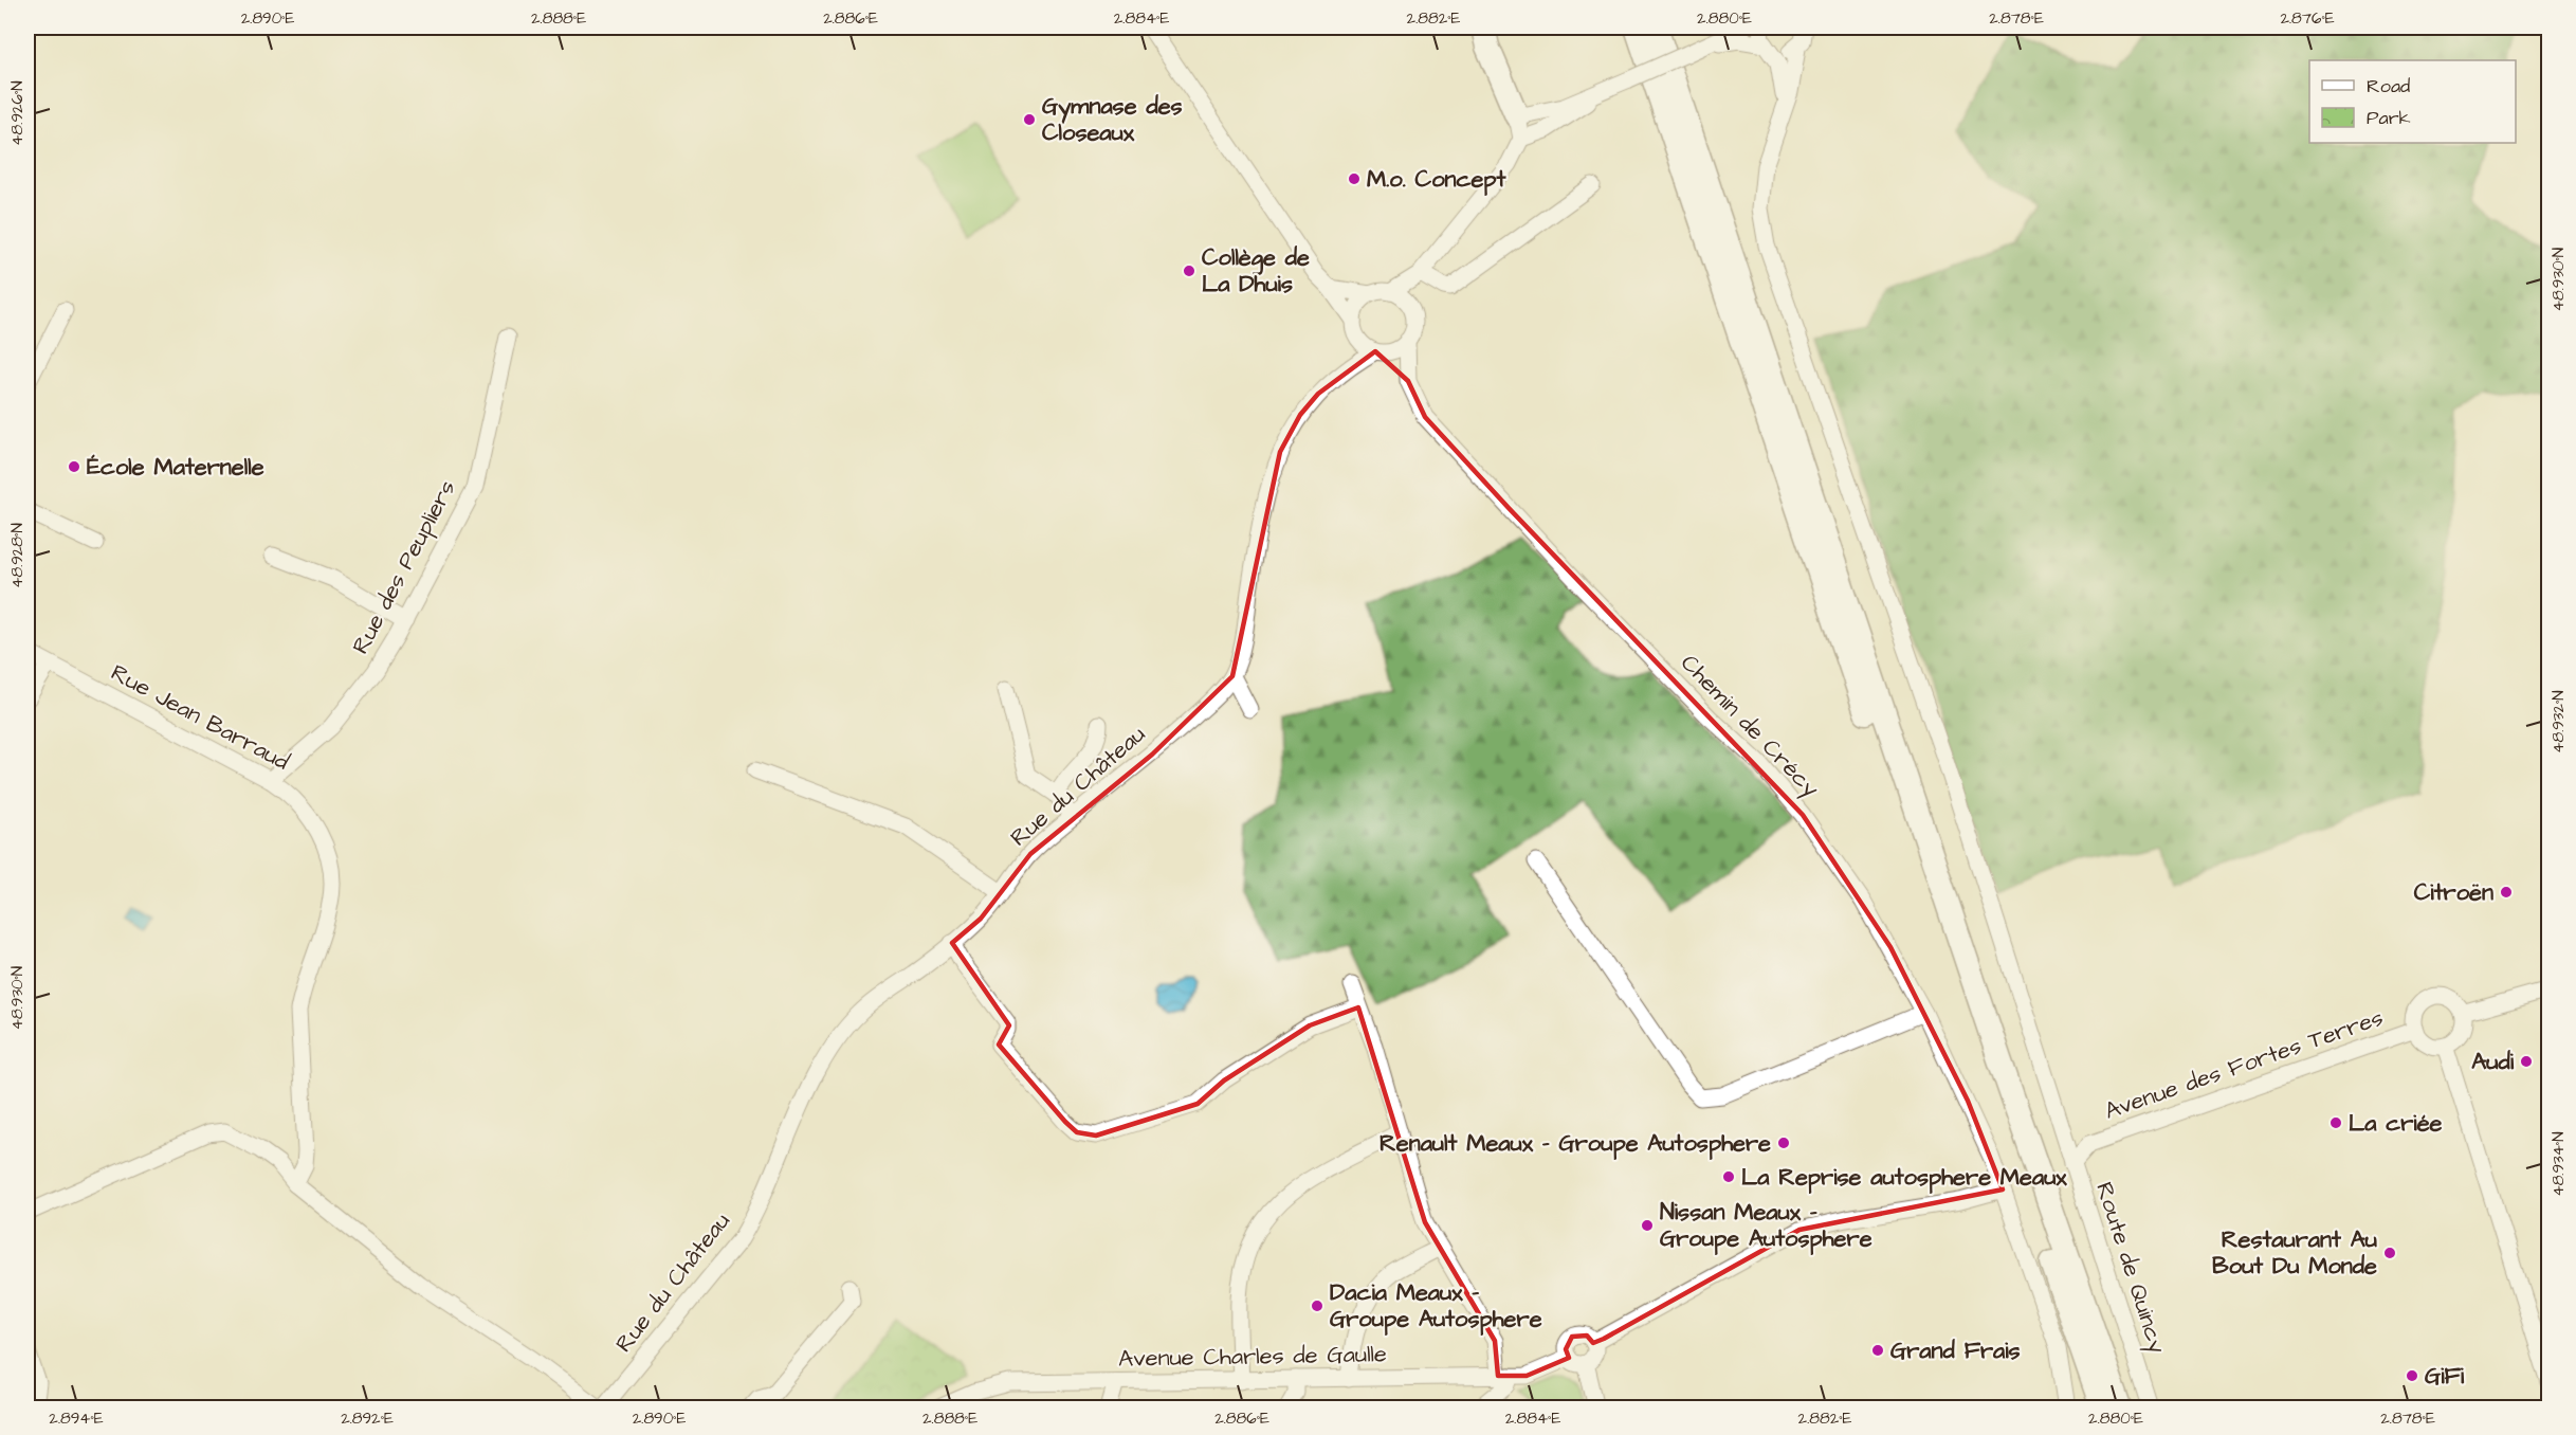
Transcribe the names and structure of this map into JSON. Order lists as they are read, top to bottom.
{
  "streets": {
    "street": [
      "Rue des Peupliers",
      "Rue Jean Barraud",
      "Chemin de Crécy",
      "Rue du Château",
      "Avenue des Fortes Terres",
      "Route de Quincy",
      "Avenue Charles de Gaulle"
    ]
  },
  "crossings": [
    ["Rue des Peupliers", "Rue Jean Barraud"],
    ["Chemin de Crécy", "Rue du Château"],
    ["Avenue des Fortes Terres", "Route de Quincy"]
  ],
  "places": [
    "Gymnase des Closeaux",
    "M.o. Concept",
    "Collège de La Dhuis",
    "École Maternelle",
    "Citroën",
    "Audi",
    "La criée",
    "Renault Meaux - Groupe Autosphere",
    "La Reprise autosphere Meaux",
    "Nissan Meaux - Groupe Autosphere",
    "Restaurant Au Bout Du Monde",
    "Dacia Meaux - Groupe Autosphere",
    "Grand Frais",
    "GiFi"
  ],
  "legend": ["Road", "Park"],
  "coordinates": [
    "2.890°E",
    "2.888°E",
    "2.886°E",
    "2.884°E",
    "2.882°E",
    "2.880°E",
    "2.878°E",
    "2.876°E",
    "48.926°N",
    "48.930°N",
    "48.928°N",
    "48.932°N",
    "48.934°N",
    "2.894°E",
    "2.892°E"
  ]
}
